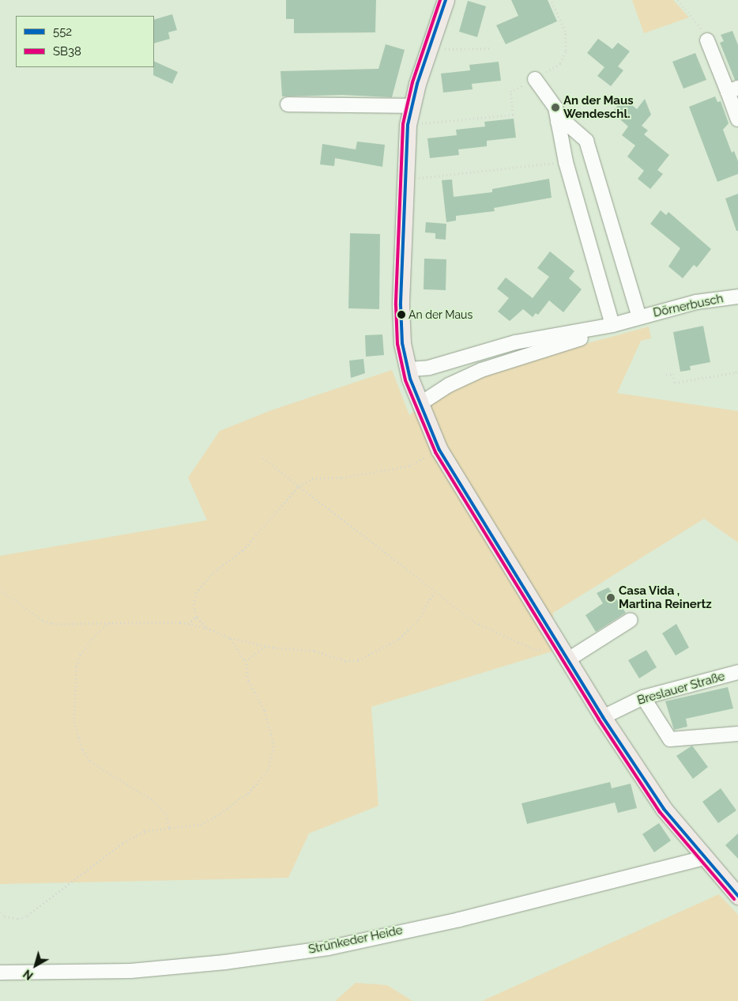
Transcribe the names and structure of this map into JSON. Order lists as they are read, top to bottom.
{
  "streets": {
    "street": ["Dörnerbusch", "Breslauer Straße", "Strünkeder Heide"]
  },
  "places": ["An der Maus Wendeschl.", "An der Maus", "Casa Vida , Martina Reinertz"],
  "lines": ["transit line 552", "transit line SB38"],
  "legend": ["552", "SB38"],
  "north": "bottom left"
}
